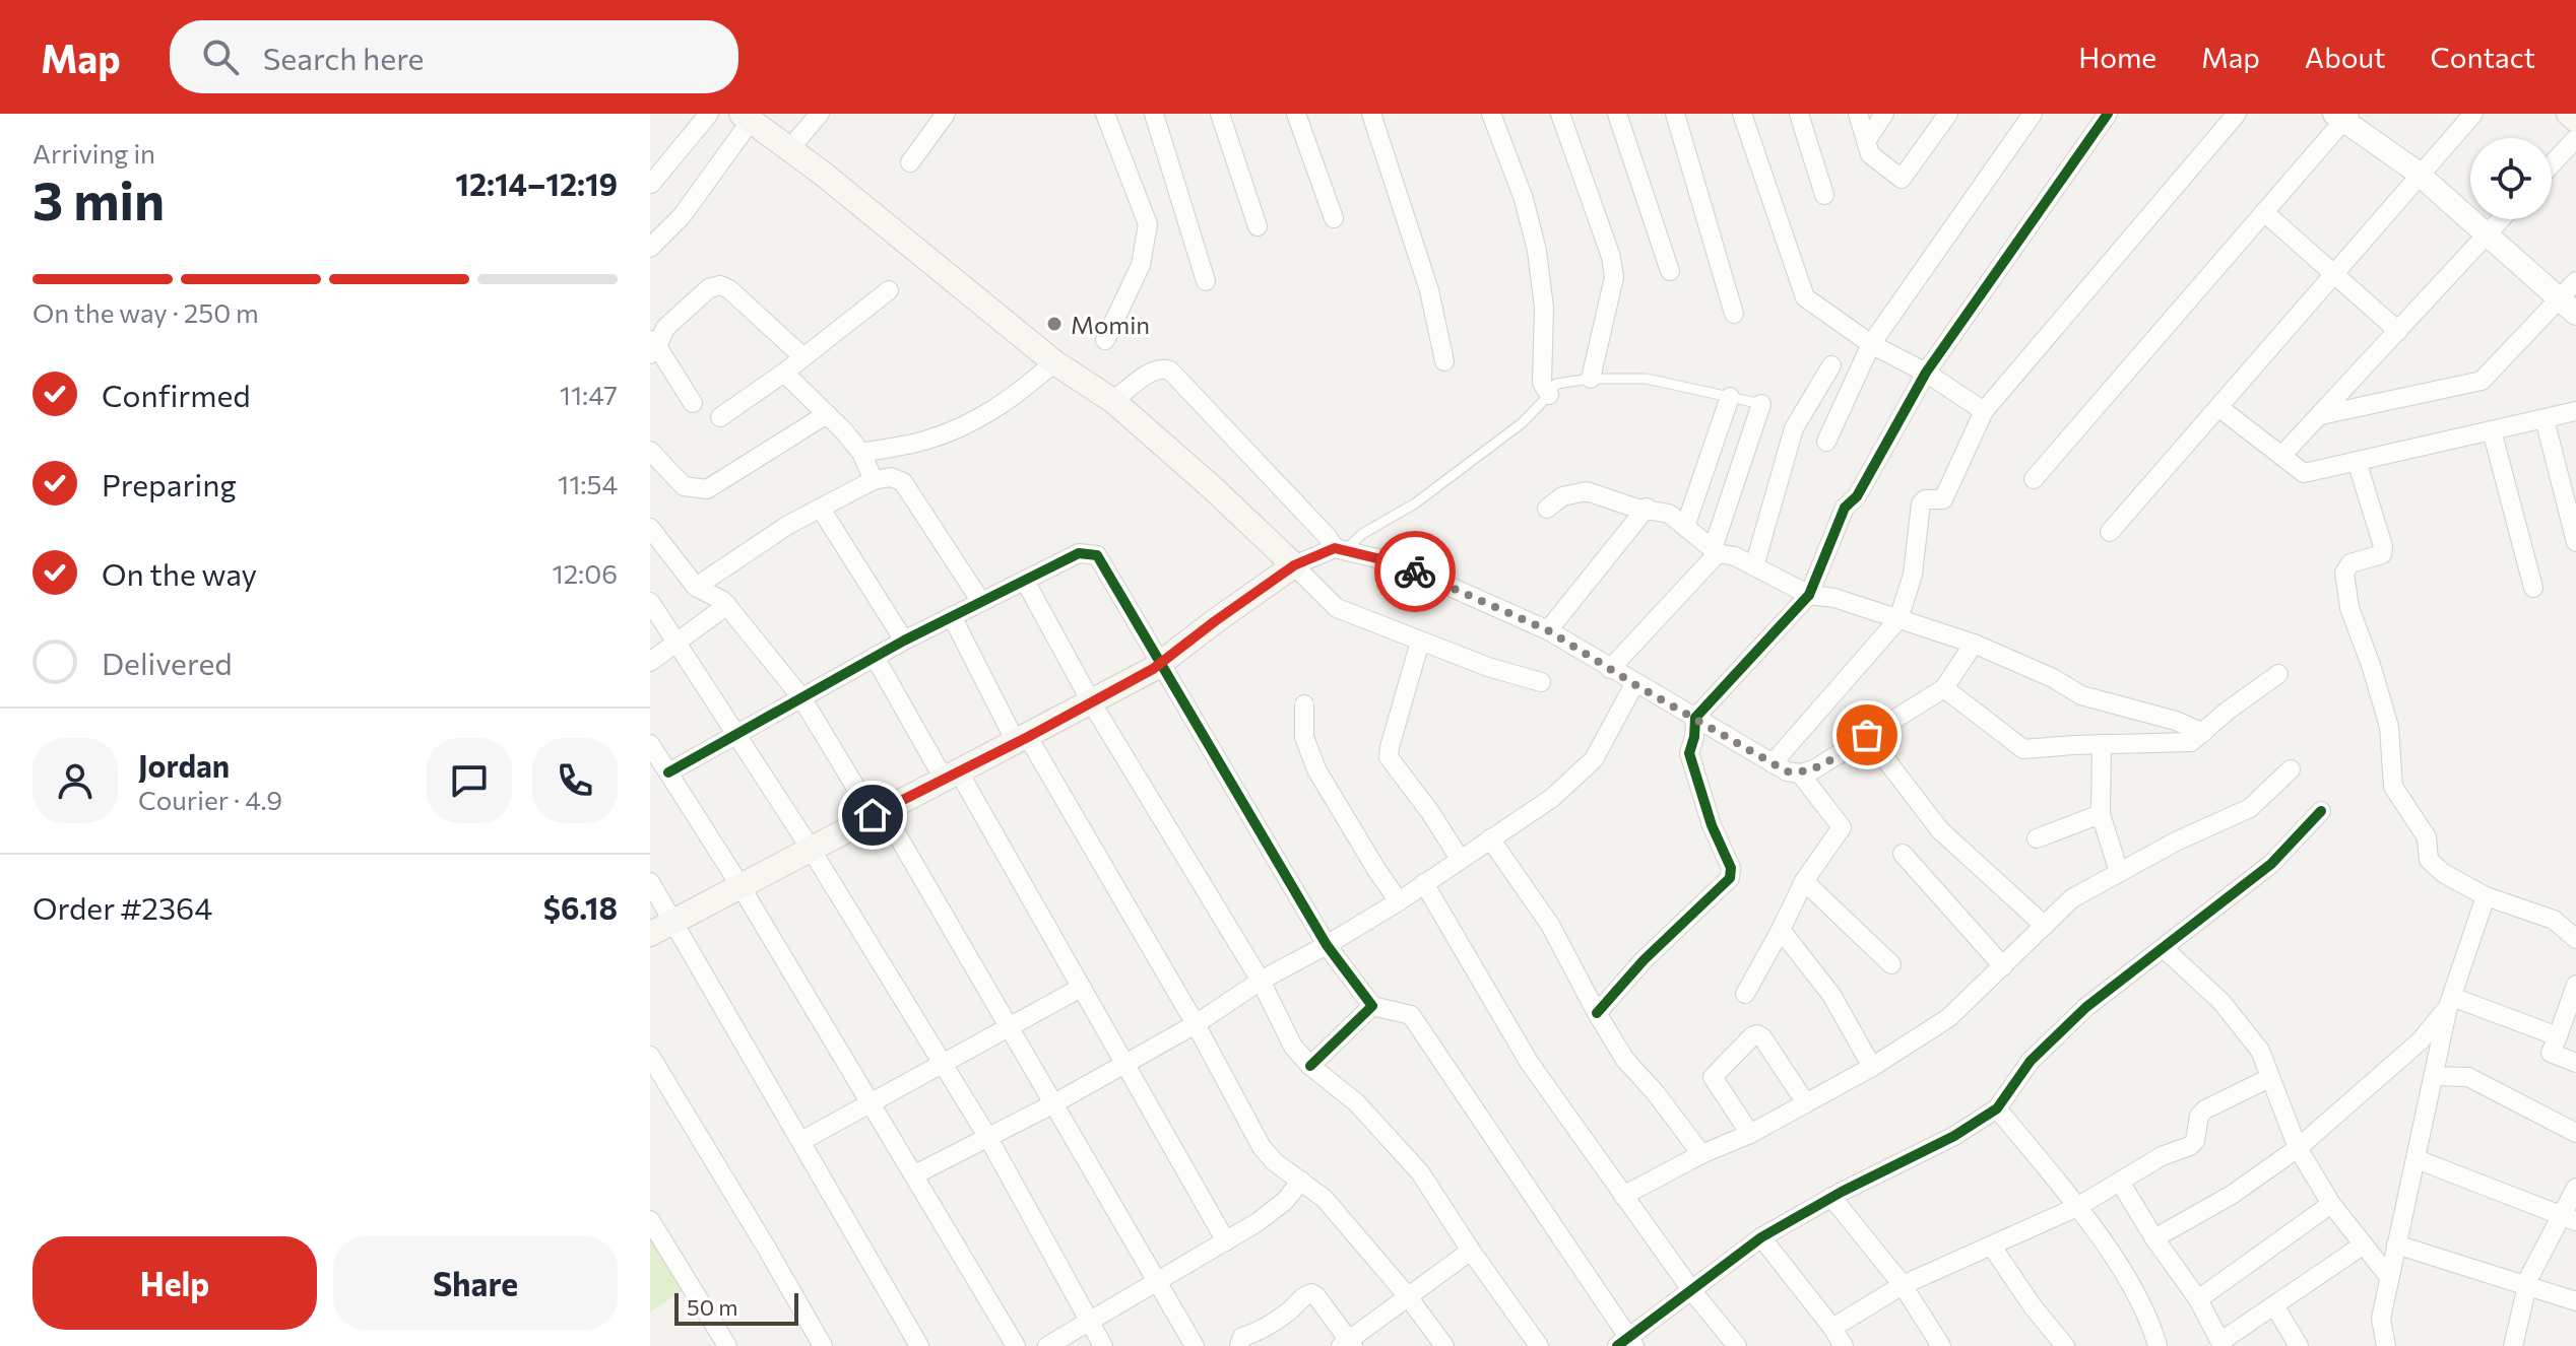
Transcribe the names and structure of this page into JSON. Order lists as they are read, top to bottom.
{
  "places": ["Momin"],
  "scale_bar": "50 m",
  "page": {
    "header": "Map",
    "search": "Search here",
    "nav": [
      "Home",
      "Map",
      "About",
      "Contact"
    ],
    "heading": ["3 min", "Arriving in", "12:14–12:19"],
    "panel": [
      "Jordan",
      "Courier · 4.9",
      "Order #2364",
      "$6.18"
    ],
    "bar": "On the way · 250 m",
    "list": [
      ["Confirmed", "11:47"],
      ["Preparing", "11:54"],
      ["On the way", "12:06"],
      "Delivered"
    ],
    "buttons": ["Help", "Share"],
    "scale": "50 m"
  }
}
